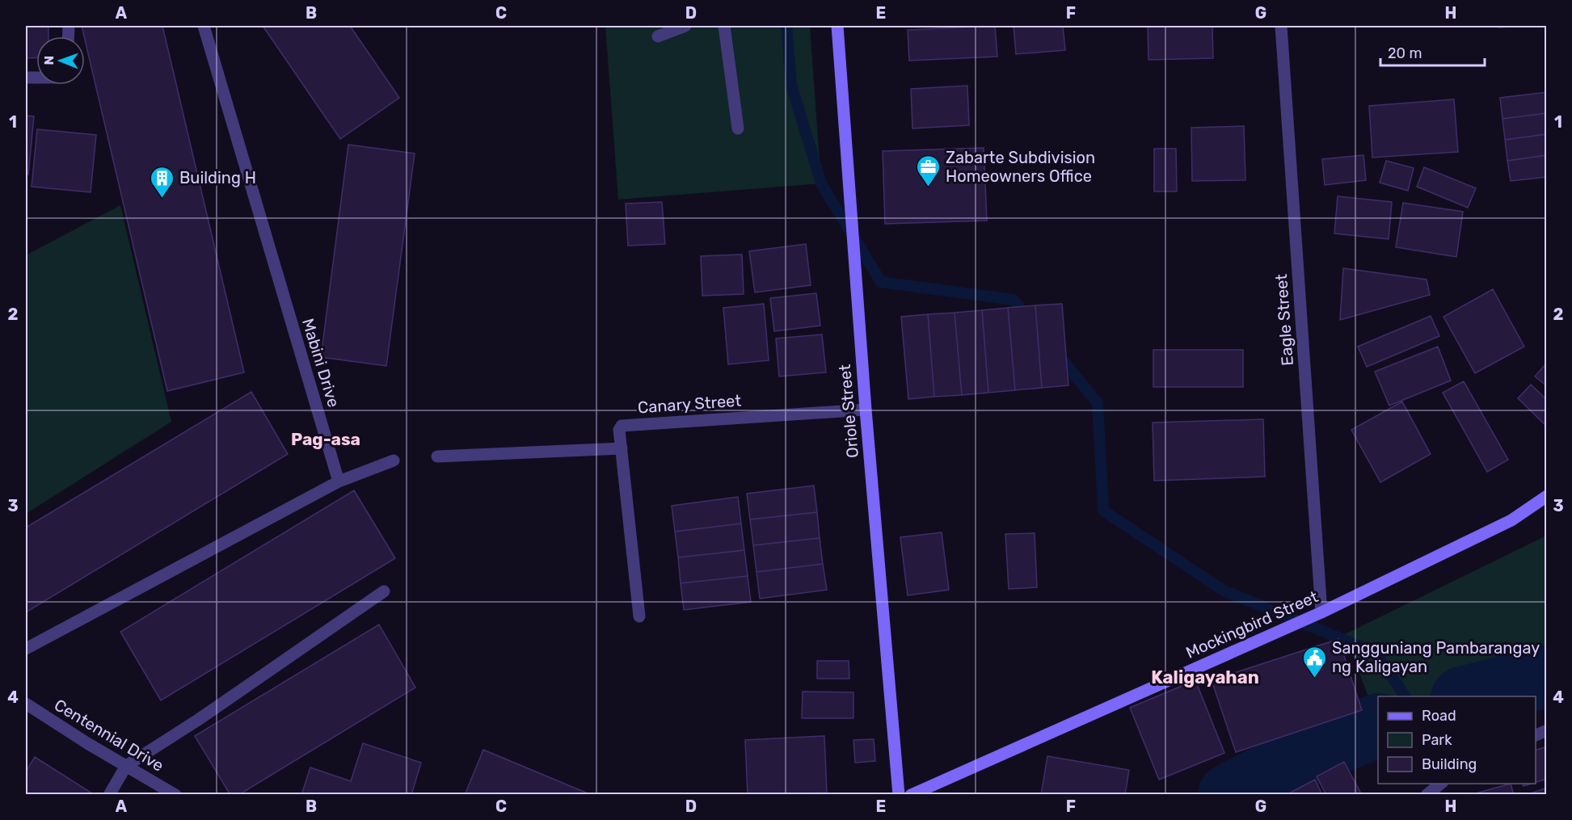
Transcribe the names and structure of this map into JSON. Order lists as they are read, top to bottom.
{
  "streets": {
    "street": [
      "Eagle Street",
      "Mabini Drive",
      "Canary Street",
      "Oriole Street",
      "Mockingbird Street",
      "Centennial Drive"
    ]
  },
  "crossings": [
    ["Eagle Street", "Mockingbird Street"],
    ["Canary Street", "Oriole Street"]
  ],
  "districts": ["Pag-asa", "Kaligayahan"],
  "places": {
    "office": ["Zabarte Subdivision Homeowners Office"],
    "building": ["Building H"],
    "public building": ["Sangguniang Pambarangay ng Kaligayan"]
  },
  "legend": ["Road", "Park", "Building"],
  "scale_bar": "20 m",
  "north": "left",
  "grid": {
    "columns": [
      "A",
      "B",
      "C",
      "D",
      "E",
      "F",
      "G",
      "H"
    ],
    "rows": [
      "1",
      "2",
      "3",
      "4"
    ]
  }
}
